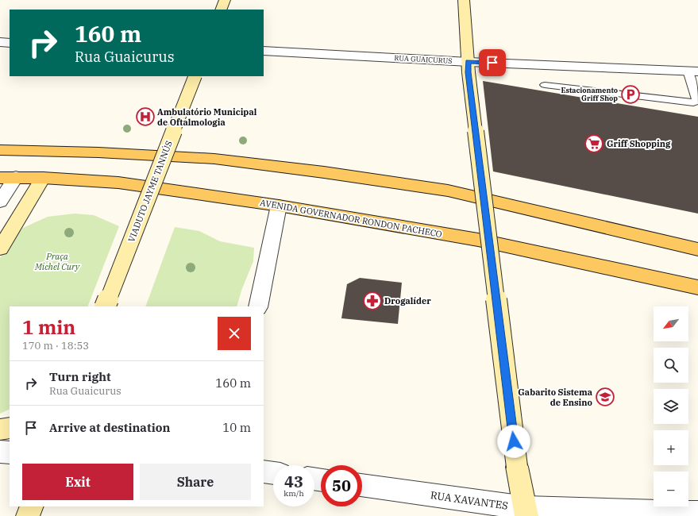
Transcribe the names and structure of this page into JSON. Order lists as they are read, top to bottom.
{
  "streets": {
    "main road": ["VIADUTO JAYME TANNÚS", "AVENIDA GOVERNADOR RONDON PACHECO"],
    "street": ["RUA GUAICURUS", "RUA XAVANTES"]
  },
  "parks": ["Praça Michel Cury"],
  "places": {
    "parking": ["Estacionamento Griff Shop"],
    "hospital": ["Ambulatório Municipal de Oftalmologia"],
    "supermarket": ["Griff Shopping"],
    "pharmacy": ["Drogalíder"],
    "school or university": ["Gabarito Sistema de Ensino"]
  },
  "north": "bottom left",
  "page": {
    "turn": ["160 m", "Rua Guaicurus"],
    "map_buttons": ["+", "−"],
    "heading": ["1 min", "170 m · 18:53"],
    "list": [
      {
        "name": "Turn right",
        "note": "Rua Guaicurus",
        "value": "160 m"
      },
      {
        "name": "Arrive at destination",
        "value": "10 m"
      }
    ],
    "buttons": ["Exit", "Share"],
    "speed": "43 km/h",
    "limit": "50"
  }
}
